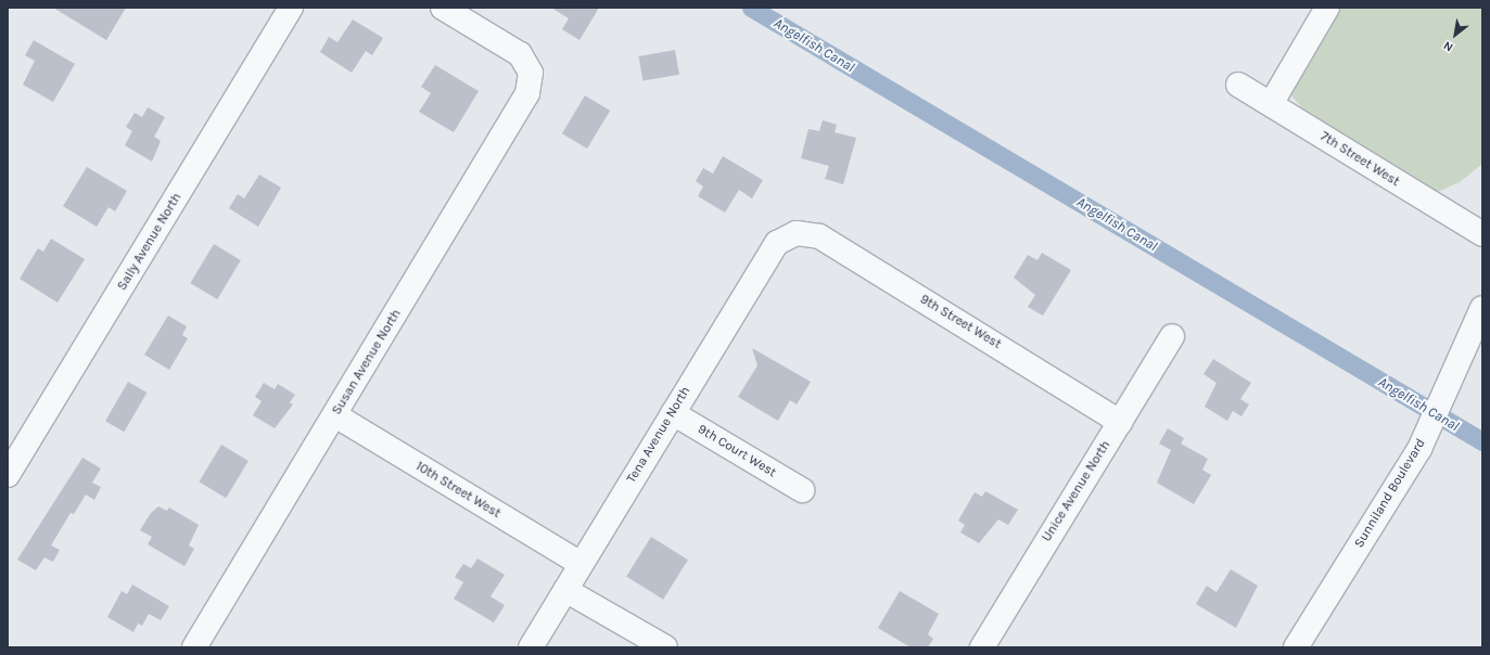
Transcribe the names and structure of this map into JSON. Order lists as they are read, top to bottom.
{
  "streets": {
    "street": [
      "7th Street West",
      "Sally Avenue North",
      "9th Street West",
      "Susan Avenue North",
      "Tena Avenue North",
      "9th Court West",
      "10th Street West",
      "Unice Avenue North",
      "Sunniland Boulevard"
    ]
  },
  "crossings": [
    ["9th Street West", "Tena Avenue North"],
    ["9th Street West", "Unice Avenue North"],
    ["Susan Avenue North", "10th Street West"],
    ["Tena Avenue North", "9th Court West"],
    ["Tena Avenue North", "10th Street West"]
  ],
  "water": ["Angelfish Canal"],
  "north": "bottom left"
}
